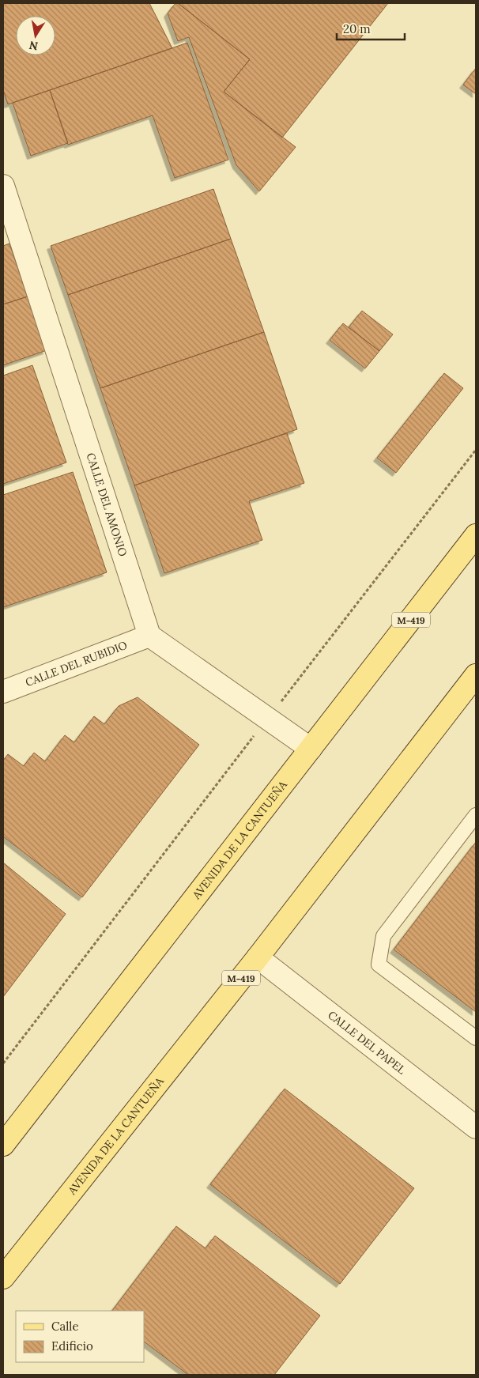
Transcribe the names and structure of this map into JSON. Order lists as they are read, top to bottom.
{
  "streets": {
    "main road": ["M-419", "AVENIDA DE LA CANTUEÑA"],
    "street": ["CALLE DEL AMONIO", "CALLE DEL RUBIDIO", "CALLE DEL PAPEL"]
  },
  "crossings": [
    ["CALLE DEL AMONIO", "CALLE DEL RUBIDIO"],
    ["AVENIDA DE LA CANTUEÑA", "CALLE DEL PAPEL"]
  ],
  "legend": ["Calle", "Edificio"],
  "scale_bar": "20 m",
  "north": "bottom"
}
